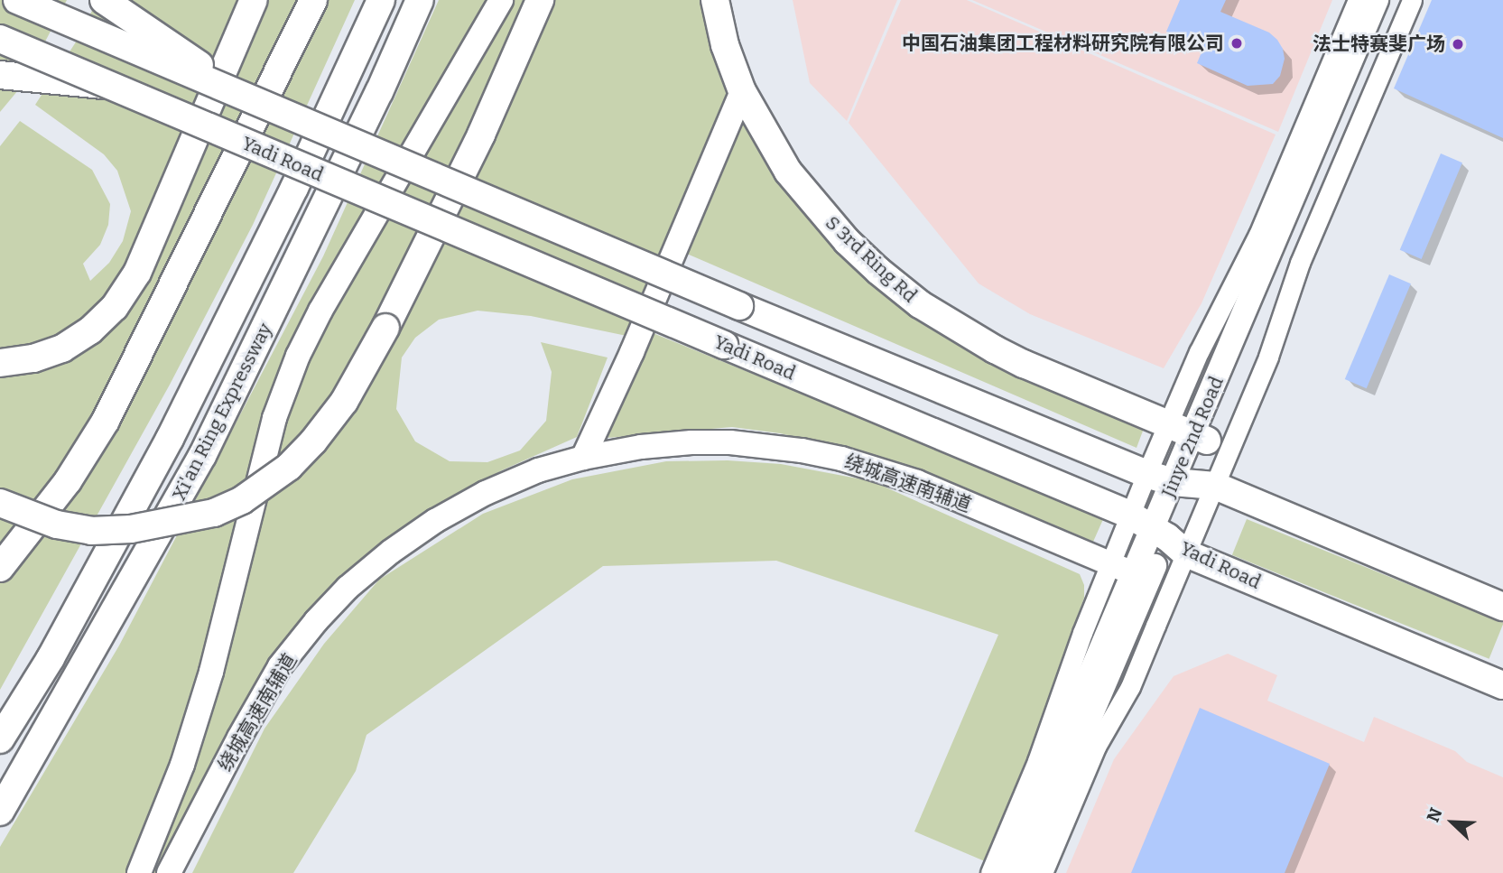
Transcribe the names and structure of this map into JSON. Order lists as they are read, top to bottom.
{
  "streets": {
    "highway": ["Yadi Road", "S 3rd Ring Rd", "Xi'an Ring Expressway"],
    "main road": ["Jinye 2nd Road", "绕城高速南辅道"]
  },
  "crossings": [
    ["Yadi Road", "Jinye 2nd Road"],
    ["S 3rd Ring Rd", "Jinye 2nd Road"],
    ["Jinye 2nd Road", "绕城高速南辅道"]
  ],
  "places": ["中国石油集团工程材料研究院有限公司", "法士特赛斐广场"],
  "north": "top left"
}
